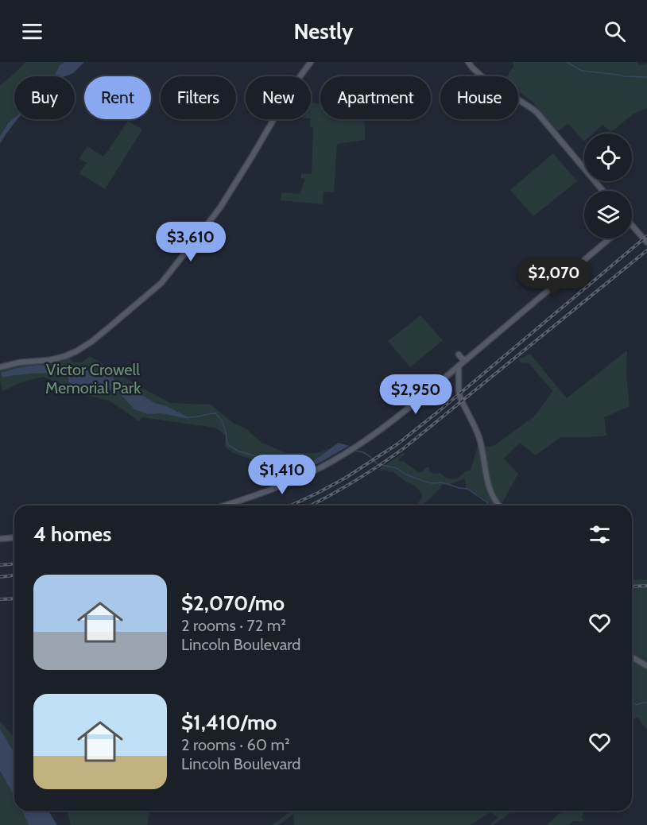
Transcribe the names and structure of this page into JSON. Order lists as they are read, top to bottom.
{
  "parks": ["Victor Crowell Memorial Park"],
  "page": {
    "header": "Nestly",
    "chip": [
      "Buy",
      "Rent",
      "Filters",
      "New",
      "Apartment",
      "House"
    ],
    "price": [
      "$3,610",
      "$2,070",
      "$2,950",
      "$1,410"
    ],
    "heading": "4 homes",
    "list": [
      {
        "name": "$2,070/mo",
        "note": "2 rooms · 72 m² · Lincoln Boulevard"
      },
      {
        "name": "$1,410/mo",
        "note": "2 rooms · 60 m² · Lincoln Boulevard"
      }
    ]
  }
}
